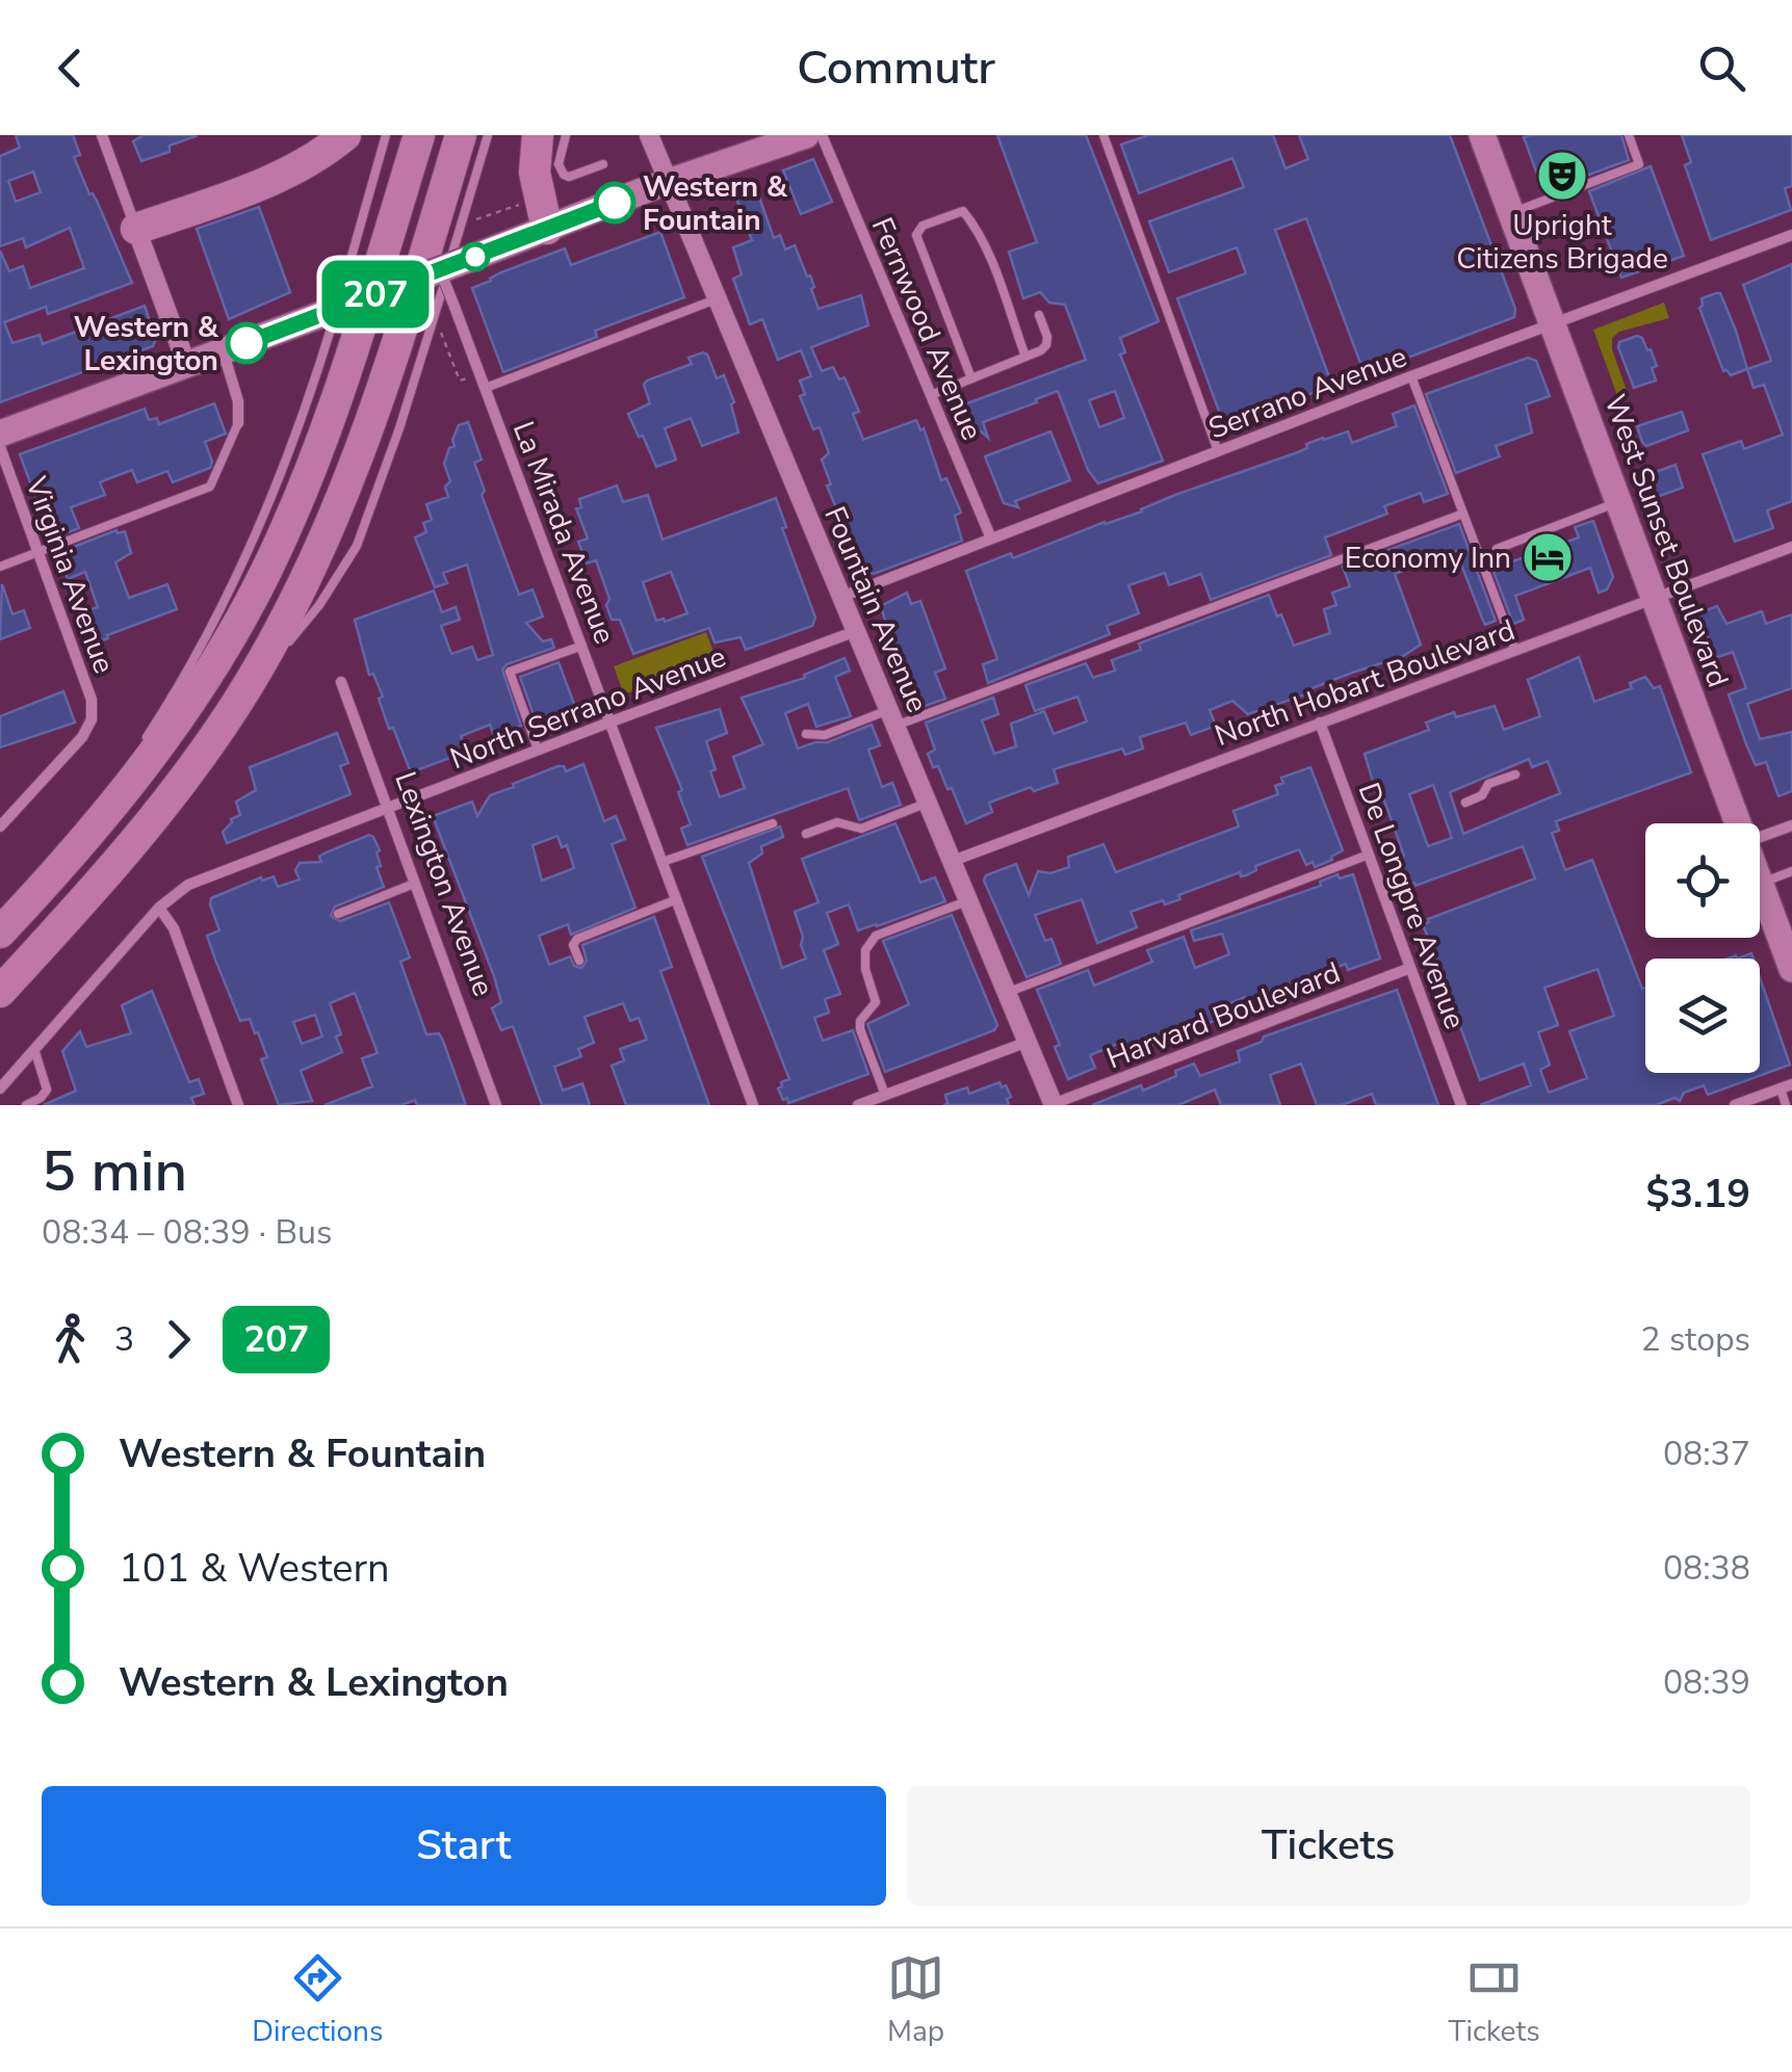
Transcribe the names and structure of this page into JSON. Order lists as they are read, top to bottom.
{
  "streets": {
    "main road": ["West Sunset Boulevard"],
    "street": [
      "Fernwood Avenue",
      "Serrano Avenue",
      "La Mirada Avenue",
      "Virginia Avenue",
      "Fountain Avenue",
      "North Hobart Boulevard",
      "North Serrano Avenue",
      "Lexington Avenue",
      "De Longpre Avenue",
      "Harvard Boulevard"
    ]
  },
  "crossings": [
    ["Fernwood Avenue", "Serrano Avenue"],
    ["Serrano Avenue", "West Sunset Boulevard"],
    ["Serrano Avenue", "Fountain Avenue"],
    ["La Mirada Avenue", "North Serrano Avenue"],
    ["West Sunset Boulevard", "North Hobart Boulevard"],
    ["Fountain Avenue", "North Hobart Boulevard"],
    ["Fountain Avenue", "North Serrano Avenue"],
    ["Fountain Avenue", "Harvard Boulevard"],
    ["North Hobart Boulevard", "De Longpre Avenue"],
    ["North Serrano Avenue", "Lexington Avenue"],
    ["De Longpre Avenue", "Harvard Boulevard"]
  ],
  "places": {
    "theatre": ["Upright Citizens Brigade"],
    "other": ["Western & Fountain", "Western & Lexington"],
    "hotel": ["Economy Inn"]
  },
  "lines": ["bus line 207"],
  "page": {
    "header": "Commutr",
    "on_map": "207",
    "heading": ["5 min", "08:34 – 08:39 · Bus", "$3.19"],
    "legs": ["3", "207", "2 stops"],
    "list": [
      {
        "name": "Western & Fountain",
        "value": "08:37"
      },
      {
        "name": "101 & Western",
        "value": "08:38"
      },
      {
        "name": "Western & Lexington",
        "value": "08:39"
      }
    ],
    "buttons": ["Start", "Tickets"],
    "tabs": ["Directions", "Map", "Tickets"]
  }
}
